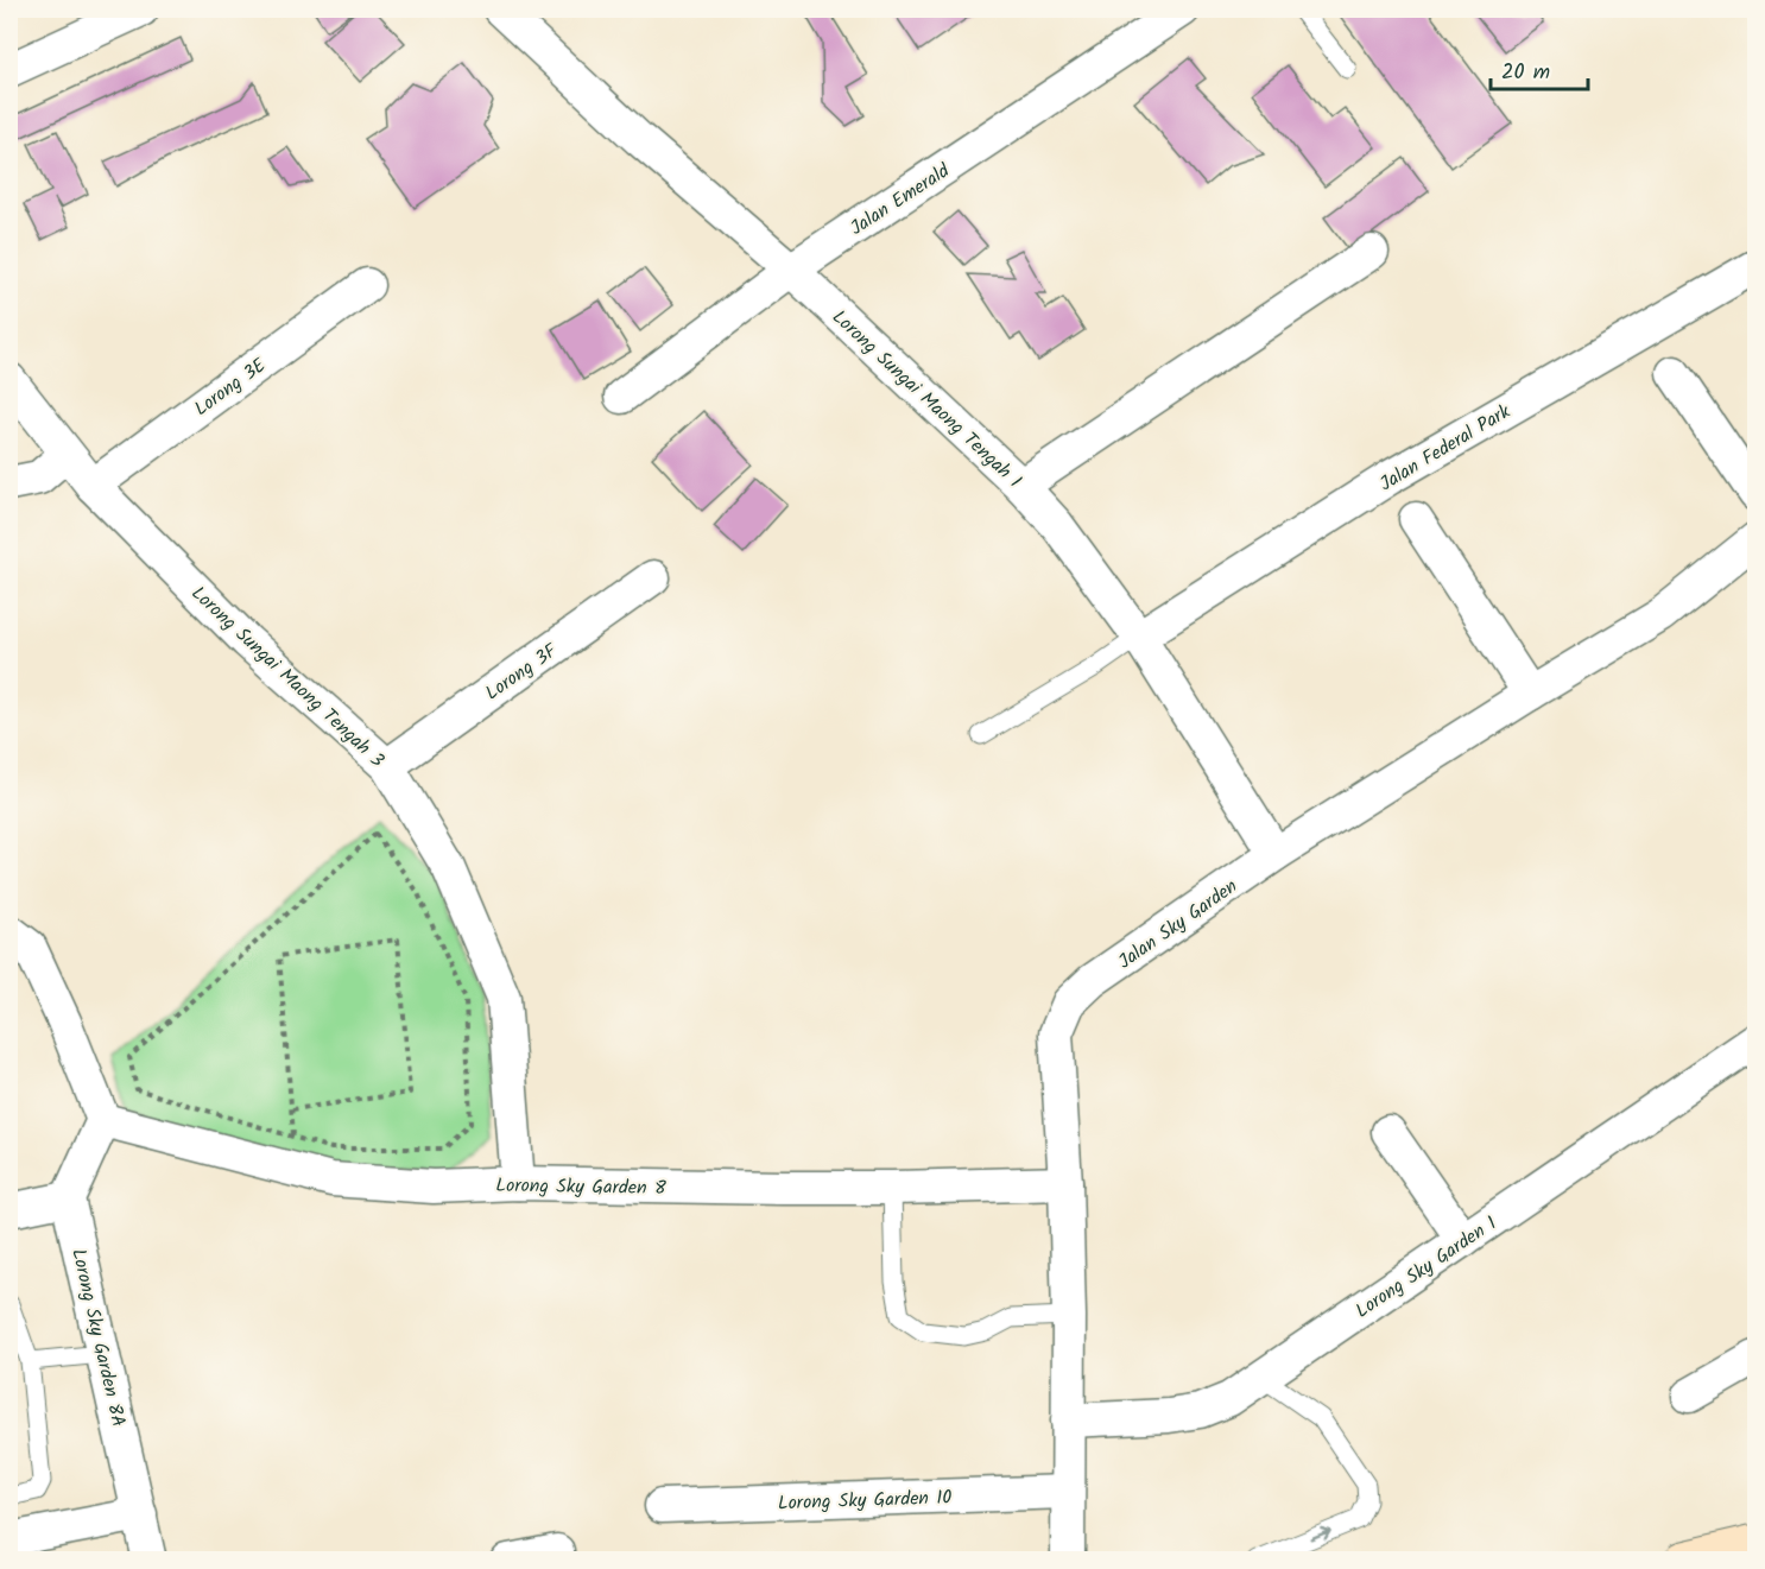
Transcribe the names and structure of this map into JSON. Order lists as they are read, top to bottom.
{
  "streets": {
    "street": [
      "Jalan Emerald",
      "Lorong 3E",
      "Lorong Sungai Maong Tengah 1",
      "Jalan Federal Park",
      "Lorong 3F",
      "Lorong Sungai Maong Tengah 3",
      "Jalan Sky Garden",
      "Lorong Sky Garden 8",
      "Lorong Sky Garden 1",
      "Lorong Sky Garden 8A",
      "Lorong Sky Garden 10"
    ]
  },
  "crossings": [
    ["Jalan Emerald", "Lorong Sungai Maong Tengah 1"],
    ["Lorong 3E", "Lorong Sungai Maong Tengah 3"],
    ["Lorong Sungai Maong Tengah 1", "Jalan Federal Park"],
    ["Lorong Sungai Maong Tengah 1", "Jalan Sky Garden"],
    ["Lorong 3F", "Lorong Sungai Maong Tengah 3"],
    ["Lorong Sungai Maong Tengah 3", "Lorong Sky Garden 8"],
    ["Jalan Sky Garden", "Lorong Sky Garden 8"],
    ["Jalan Sky Garden", "Lorong Sky Garden 1"],
    ["Jalan Sky Garden", "Lorong Sky Garden 10"]
  ],
  "scale_bar": "20 m"
}
